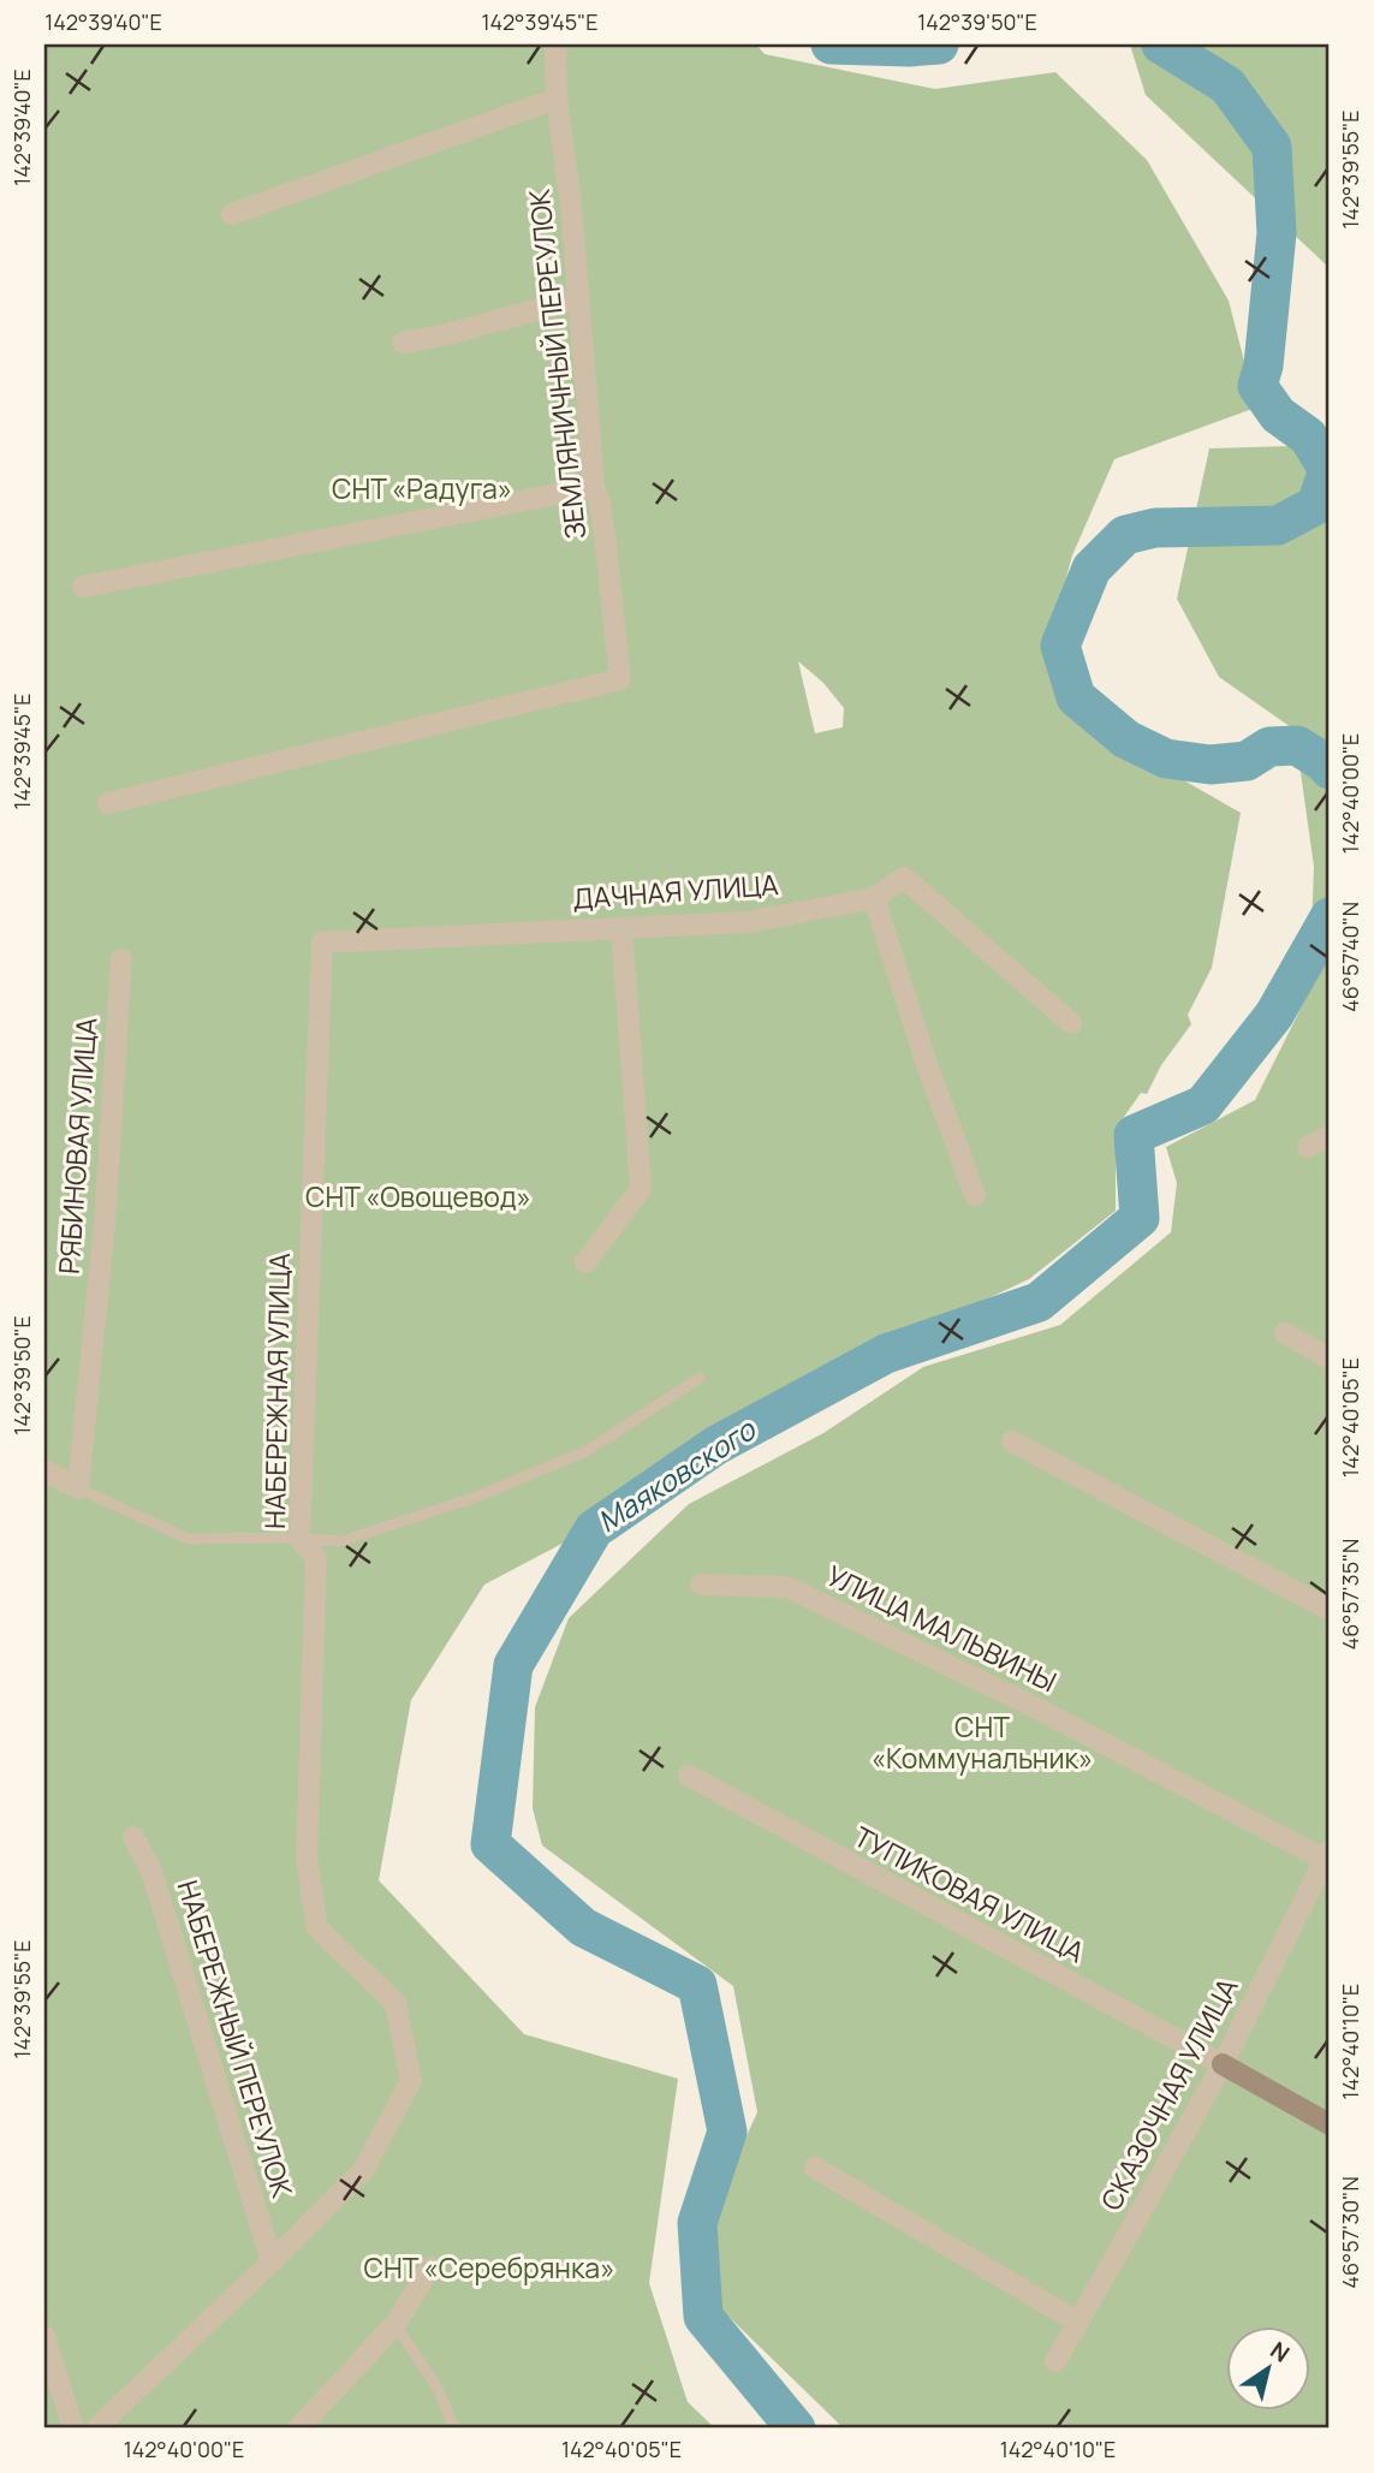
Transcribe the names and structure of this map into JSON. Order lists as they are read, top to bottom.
{
  "streets": {
    "street": [
      "ЗЕМЛЯНИЧНЫЙ ПЕРЕУЛОК",
      "ДАЧНАЯ УЛИЦА",
      "РЯБИНОВАЯ УЛИЦА",
      "НАБЕРЕЖНАЯ УЛИЦА",
      "УЛИЦА МАЛЬВИНЫ",
      "ТУПИКОВАЯ УЛИЦА",
      "НАБЕРЕЖНЫЙ ПЕРЕУЛОК",
      "СКАЗОЧНАЯ УЛИЦА"
    ]
  },
  "crossings": [
    ["ДАЧНАЯ УЛИЦА", "НАБЕРЕЖНАЯ УЛИЦА"],
    ["НАБЕРЕЖНАЯ УЛИЦА", "НАБЕРЕЖНЫЙ ПЕРЕУЛОК"],
    ["УЛИЦА МАЛЬВИНЫ", "СКАЗОЧНАЯ УЛИЦА"],
    ["ТУПИКОВАЯ УЛИЦА", "СКАЗОЧНАЯ УЛИЦА"]
  ],
  "water": ["Маяковского"],
  "parks": [
    "СНТ «Радуга»",
    "СНТ «Овощевод»",
    "СНТ «Коммунальник»",
    "СНТ «Серебрянка»"
  ],
  "north": "top right",
  "coordinates": [
    "142°39'40\"E",
    "142°39'45\"E",
    "142°39'50\"E",
    "142°39'55\"E",
    "142°40'00\"E",
    "46°57'40\"N",
    "142°40'05\"E",
    "46°57'35\"N",
    "142°40'10\"E",
    "46°57'30\"N"
  ]
}
